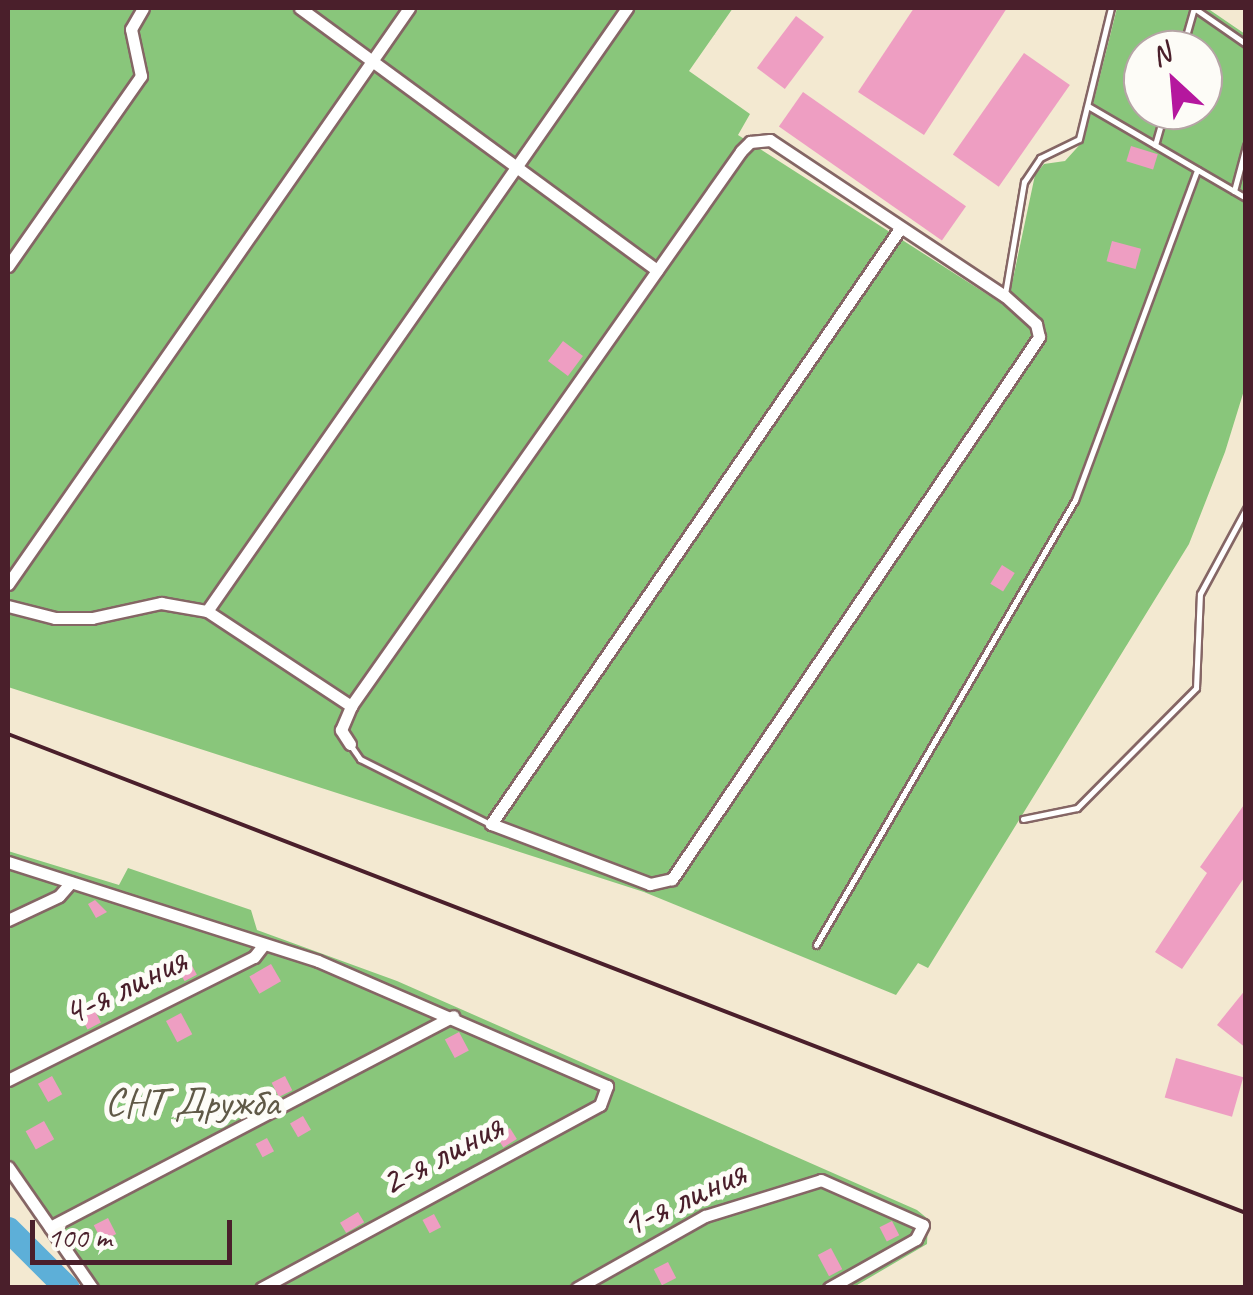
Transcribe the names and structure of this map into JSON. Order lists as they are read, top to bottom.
{
  "streets": {
    "street": ["4-я линия", "2-я линия", "1-я линия"]
  },
  "parks": ["СНТ Дружба"],
  "scale_bar": "100 m",
  "north": "top left"
}
